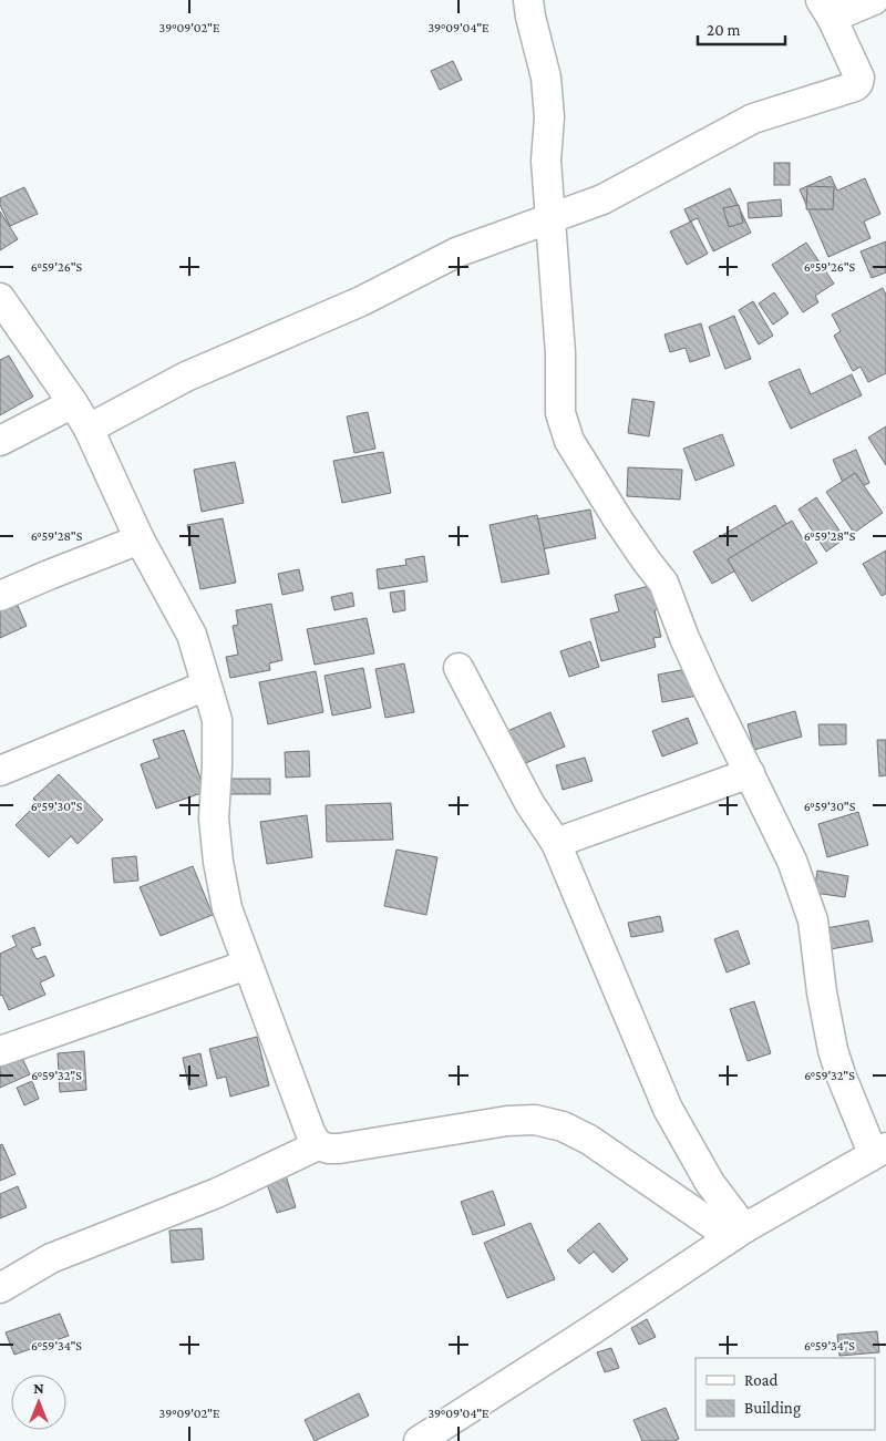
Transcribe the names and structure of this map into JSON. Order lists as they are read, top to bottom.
{
  "legend": ["Road", "Building"],
  "scale_bar": "20 m",
  "north": "top",
  "coordinates": [
    "39°09'02\"E",
    "39°09'04\"E",
    "6°59'26\"S",
    "6°59'28\"S",
    "6°59'30\"S",
    "6°59'32\"S",
    "6°59'34\"S"
  ]
}
